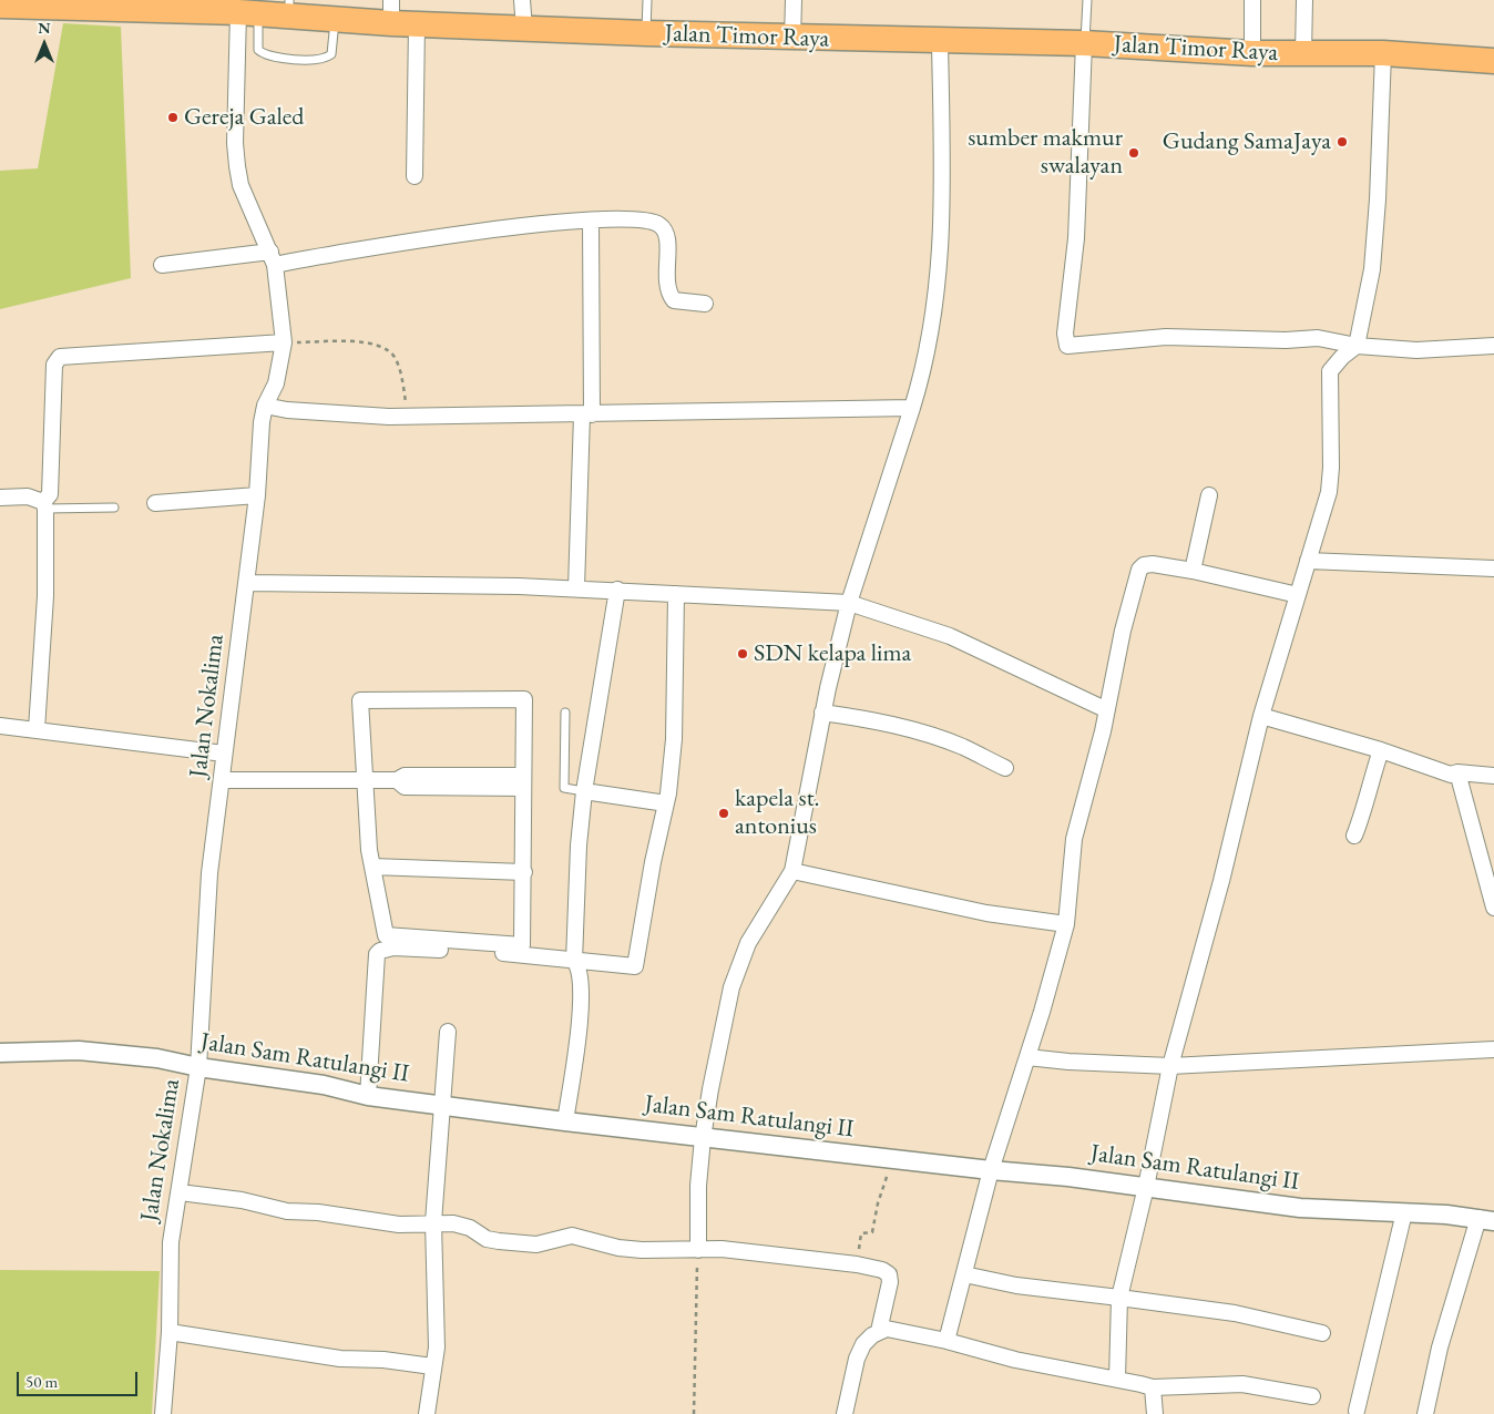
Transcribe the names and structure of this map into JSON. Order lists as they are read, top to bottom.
{
  "streets": {
    "highway": ["Jalan Timor Raya"],
    "street": ["Jalan Nokalima", "Jalan Sam Ratulangi II"]
  },
  "crossings": [
    ["Jalan Timor Raya", "Jalan Nokalima"],
    ["Jalan Nokalima", "Jalan Sam Ratulangi II"]
  ],
  "places": [
    "Gereja Galed",
    "Gudang SamaJaya",
    "sumber makmur swalayan",
    "SDN kelapa lima",
    "kapela st. antonius"
  ],
  "scale_bar": "50 m",
  "north": "top"
}
